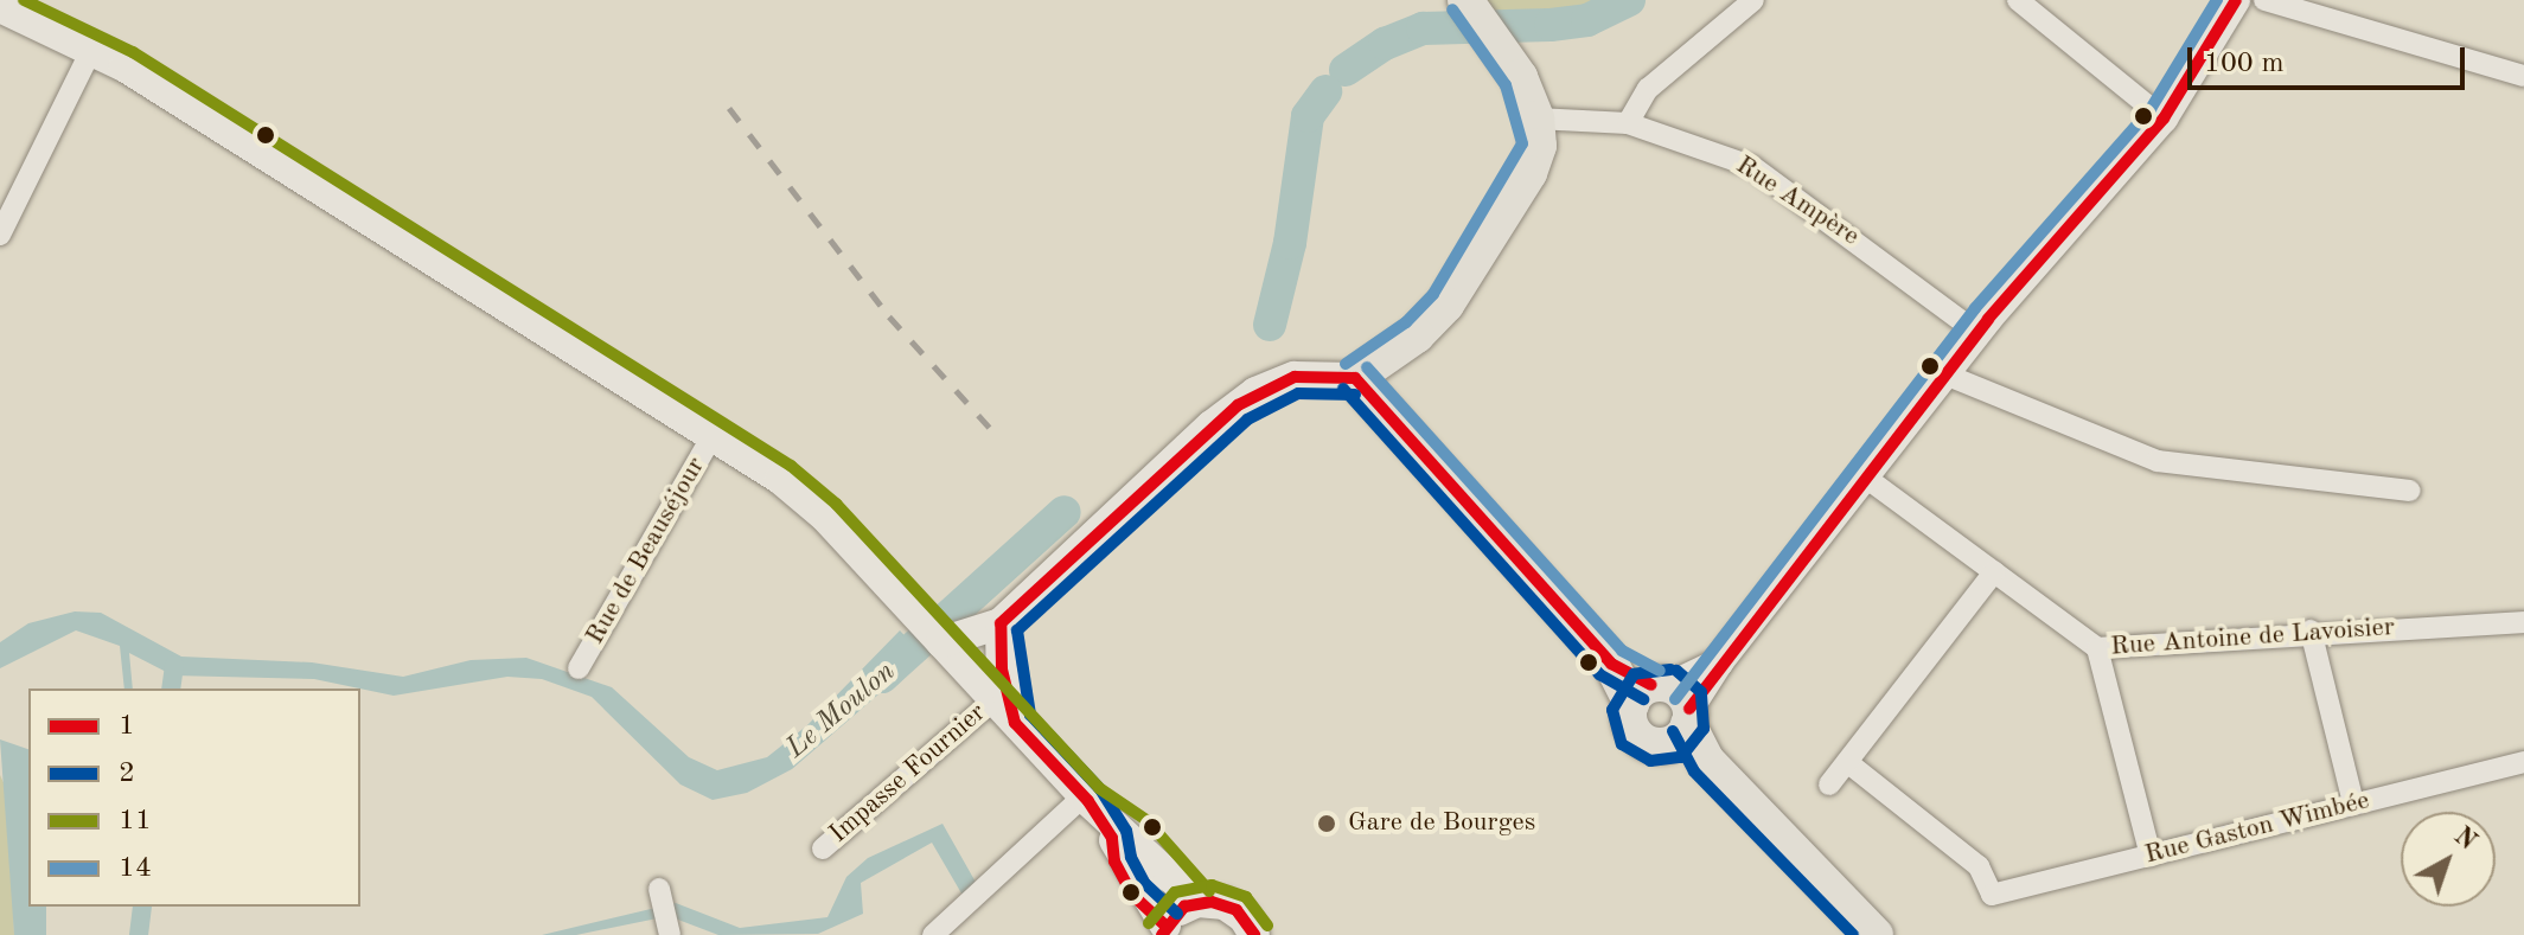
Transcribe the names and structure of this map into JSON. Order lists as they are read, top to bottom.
{
  "streets": {
    "street": [
      "Rue Ampère",
      "Rue de Beauséjour",
      "Rue Antoine de Lavoisier",
      "Impasse Fournier",
      "Rue Gaston Wimbée"
    ]
  },
  "water": ["Le Moulon"],
  "places": ["Gare de Bourges"],
  "lines": [
    "transit line 1",
    "transit line 11",
    "transit line 14",
    "transit line 2"
  ],
  "legend": [
    "1",
    "2",
    "11",
    "14"
  ],
  "scale_bar": "100 m",
  "north": "top right"
}
